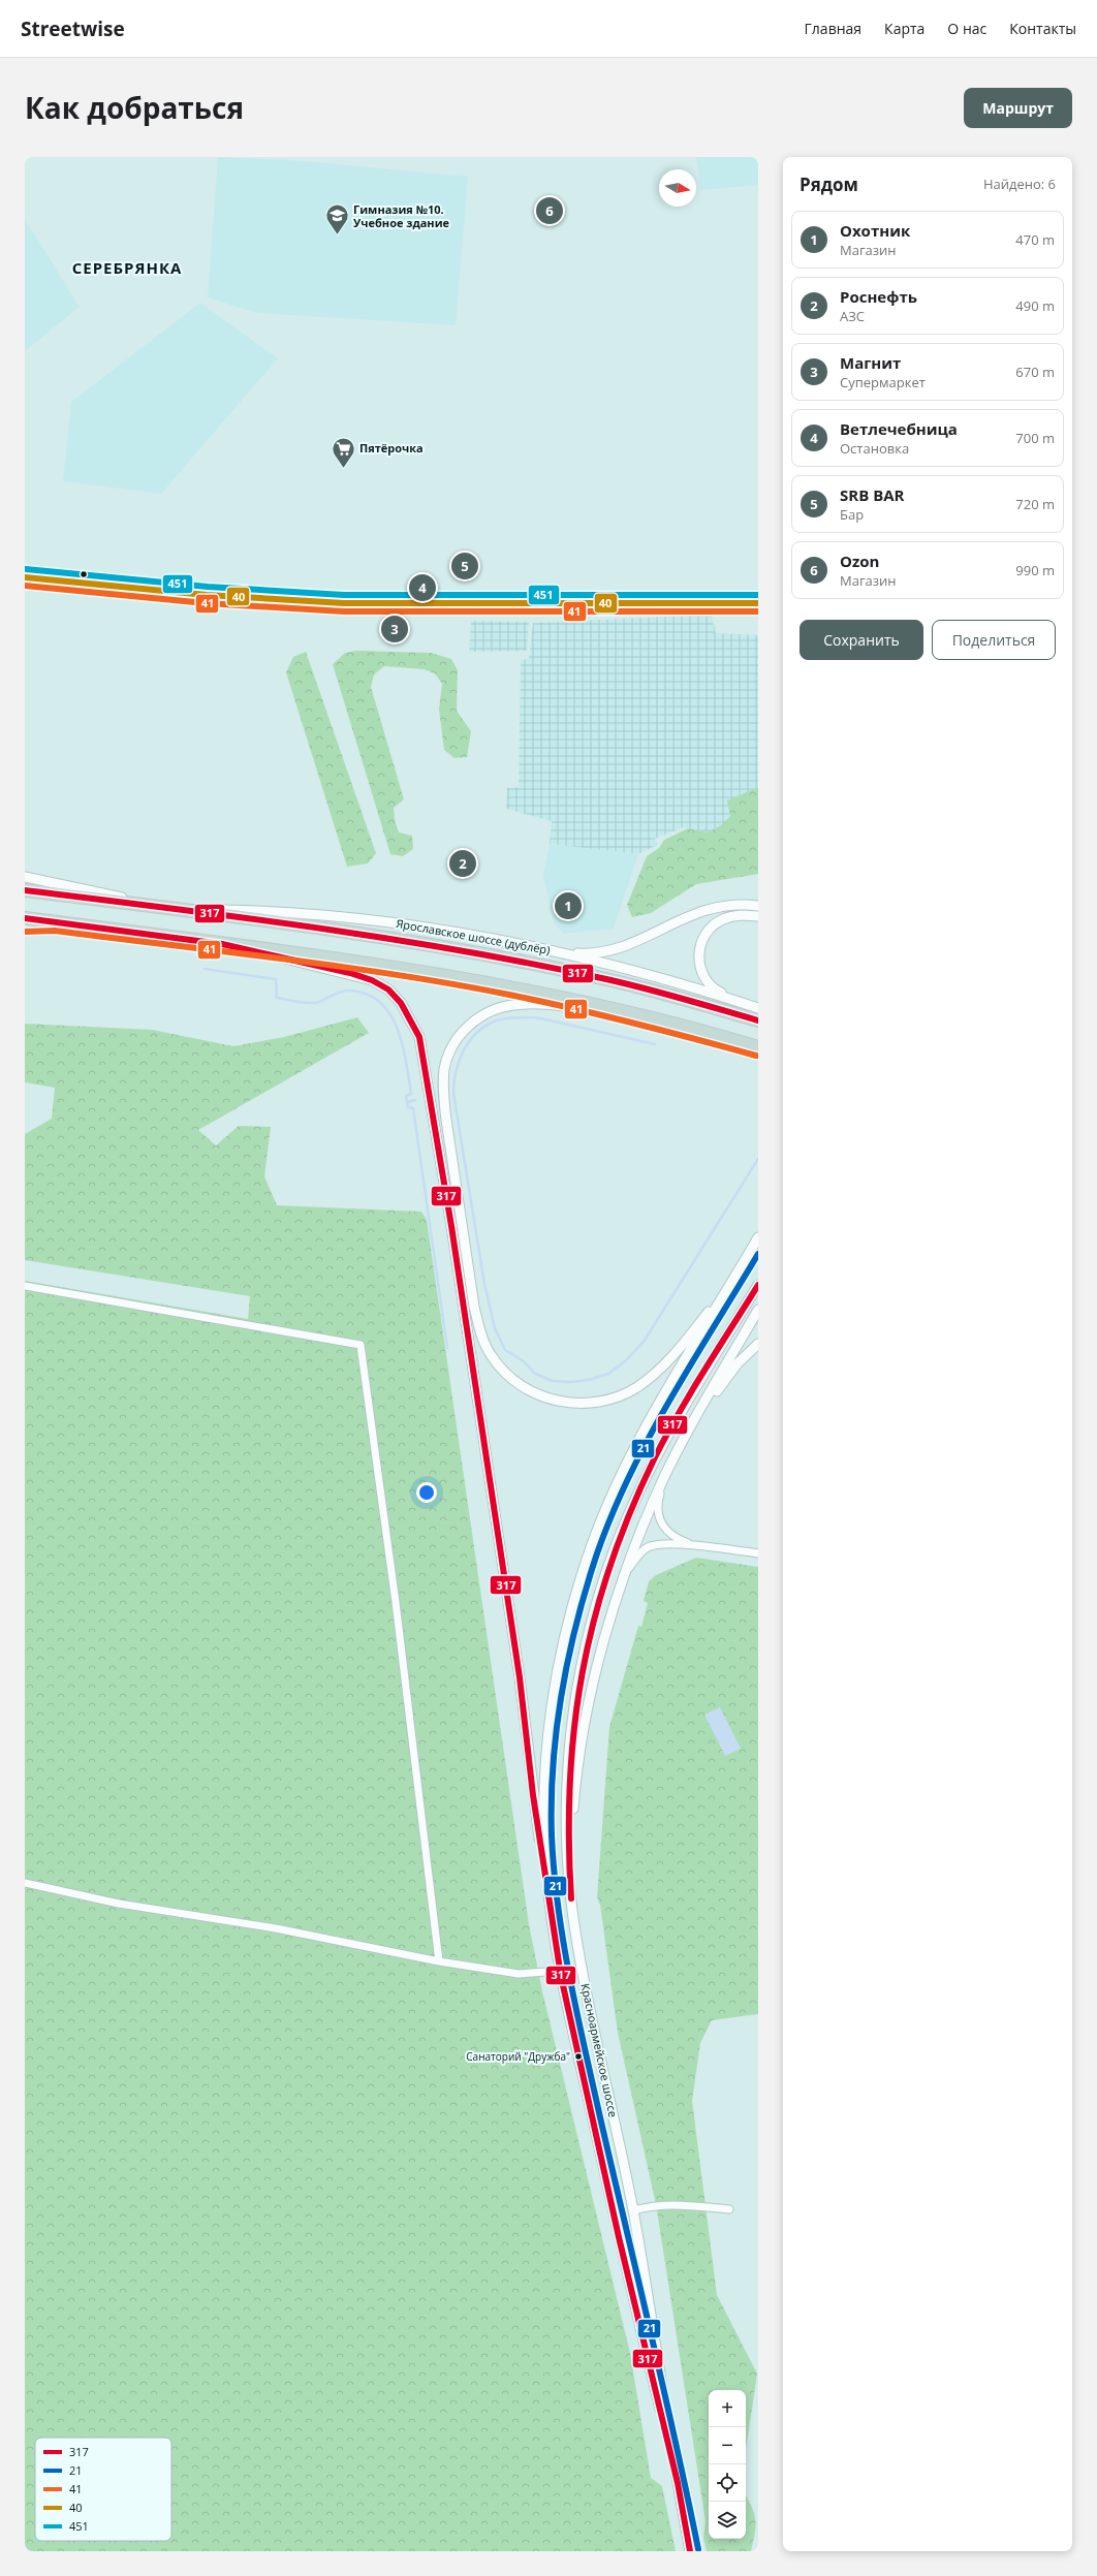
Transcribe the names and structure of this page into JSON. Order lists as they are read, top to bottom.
{
  "streets": {
    "main road": ["Ярославское шоссе (дублёр)", "Красноармейское шоссе"]
  },
  "districts": ["СЕРЕБРЯНКА"],
  "places": {
    "school or university": ["Гимназия №10. Учебное здание"],
    "supermarket": ["Пятёрочка"],
    "other": ["Санаторий \"Дружба\""]
  },
  "lines": [
    "transit line 451",
    "transit line 40",
    "transit line 41",
    "transit line 317",
    "transit line 21"
  ],
  "legend": [
    "317",
    "21",
    "41",
    "40",
    "451"
  ],
  "north": "right",
  "page": {
    "header": "Streetwise",
    "nav": [
      "Главная",
      "Карта",
      "О нас",
      "Контакты"
    ],
    "title": "Как добраться",
    "buttons": [
      "Маршрут",
      ["Сохранить", "Поделиться"]
    ],
    "heading": ["Рядом", "Найдено: 6"],
    "pins": [
      "6",
      "5",
      "4",
      "3",
      "2",
      "1"
    ],
    "list": [
      {
        "mark": "1",
        "name": "Охотник",
        "note": "Магазин",
        "value": "470 m"
      },
      {
        "mark": "2",
        "name": "Роснефть",
        "note": "АЗС",
        "value": "490 m"
      },
      {
        "mark": "3",
        "name": "Магнит",
        "note": "Супермаркет",
        "value": "670 m"
      },
      {
        "mark": "4",
        "name": "Ветлечебница",
        "note": "Остановка",
        "value": "700 m"
      },
      {
        "mark": "5",
        "name": "SRB BAR",
        "note": "Бар",
        "value": "720 m"
      },
      {
        "mark": "6",
        "name": "Ozon",
        "note": "Магазин",
        "value": "990 m"
      }
    ],
    "map_buttons": ["+", "−"]
  }
}
